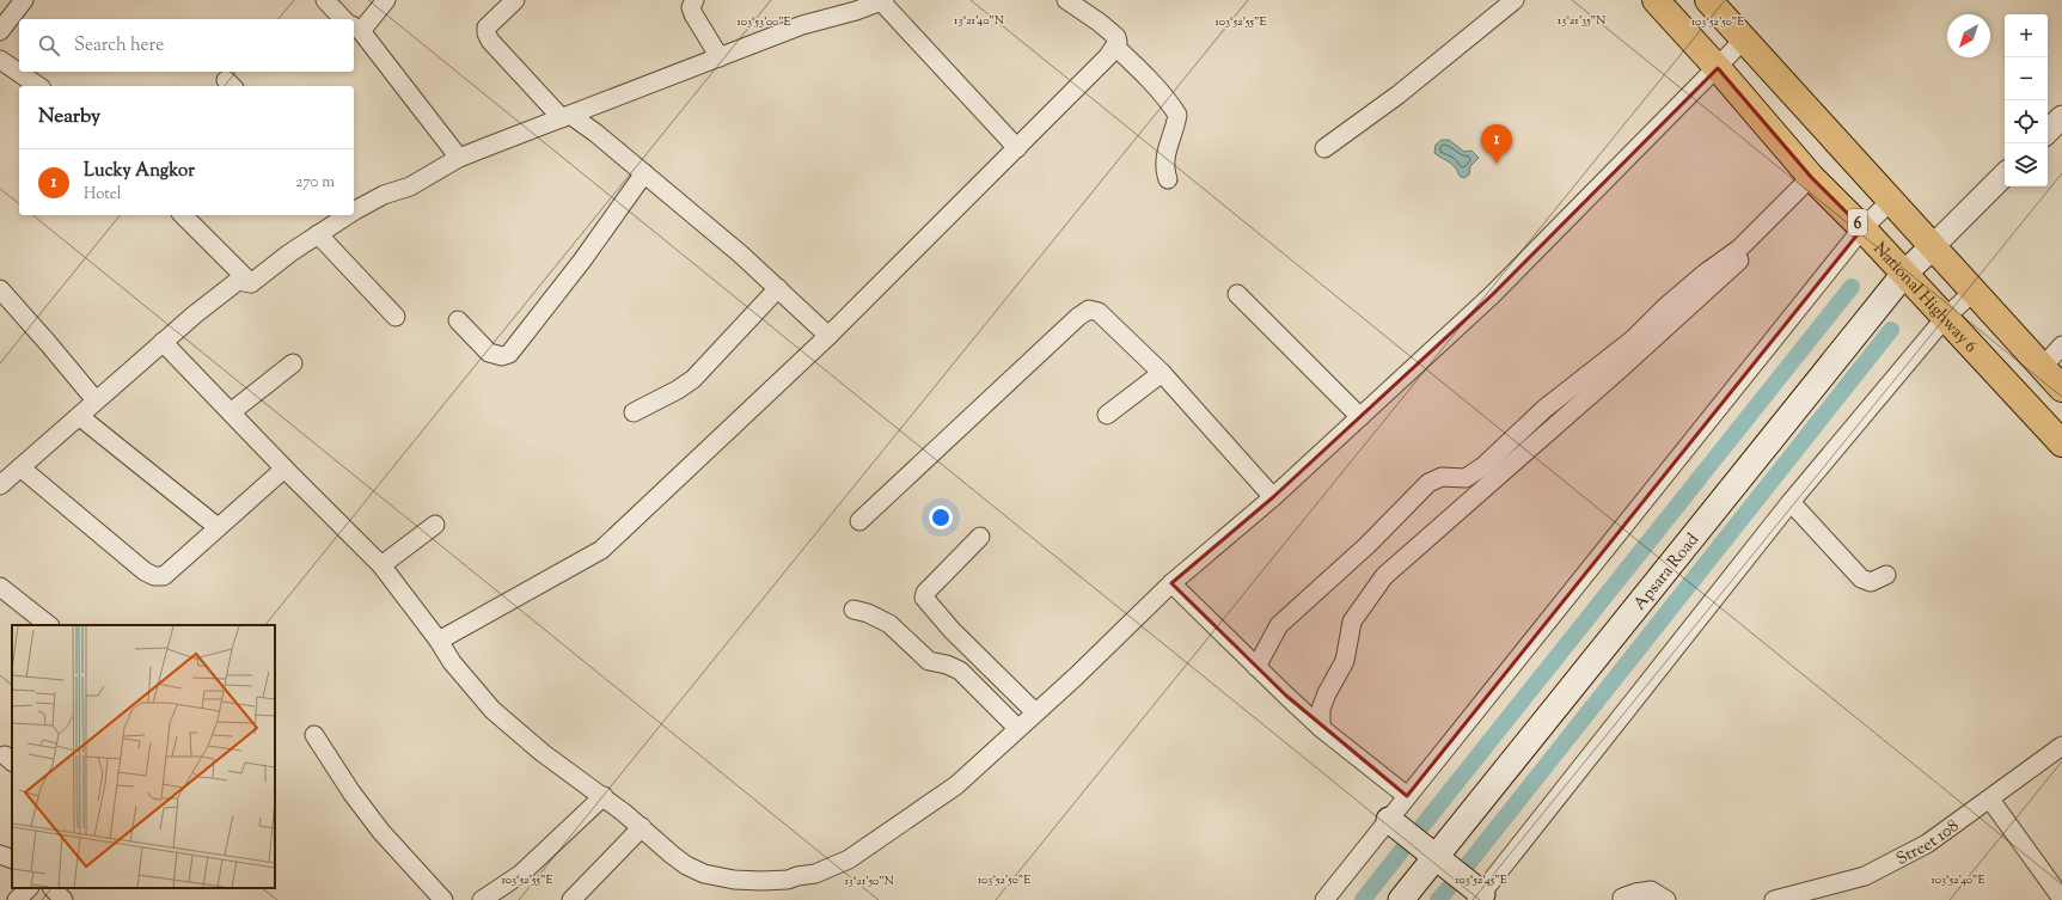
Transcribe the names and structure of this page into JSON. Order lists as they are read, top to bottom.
{
  "streets": {
    "main road": ["6", "National Highway 6", "Apsara Road"],
    "street": ["Street 108"]
  },
  "crossings": [
    ["6", "Apsara Road"],
    ["National Highway 6", "Apsara Road"]
  ],
  "north": "bottom left",
  "page": {
    "map_buttons": ["+", "−"],
    "search": "Search here",
    "heading": "Nearby",
    "pins": "1",
    "list": [
      {
        "mark": "1",
        "name": "Lucky Angkor",
        "note": "Hotel",
        "value": "270 m"
      }
    ]
  },
  "coordinates": [
    "13°21'40\"N",
    "13°21'35\"N",
    "103°53'00\"E",
    "103°52'55\"E",
    "103°52'50\"E",
    "103°52'45\"E",
    "103°52'40\"E",
    "13°21'50\"N"
  ]
}
